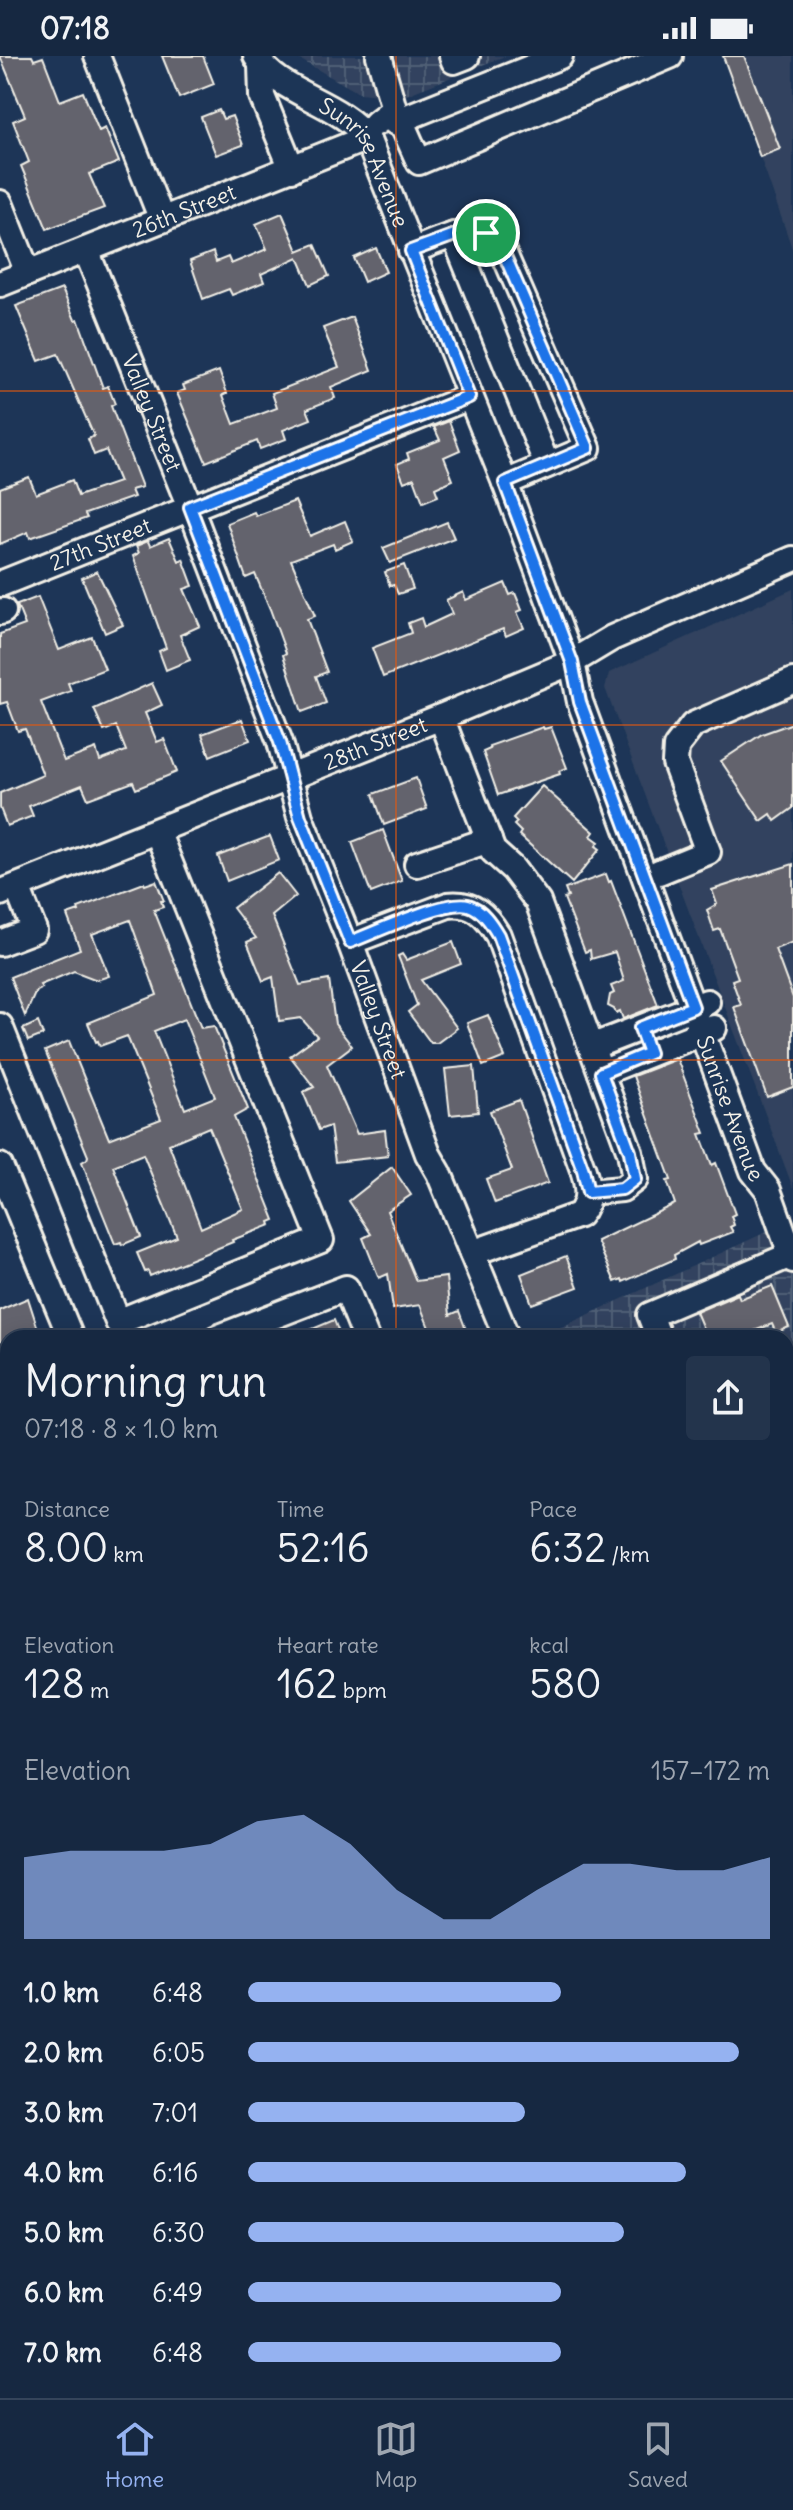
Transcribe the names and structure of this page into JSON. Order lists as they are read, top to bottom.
{
  "streets": {
    "street": [
      "Sunrise Avenue",
      "26th Street",
      "Valley Street",
      "27th Street",
      "28th Street"
    ]
  },
  "crossings": [
    ["Sunrise Avenue", "26th Street"],
    ["Sunrise Avenue", "27th Street"],
    ["Sunrise Avenue", "28th Street"],
    ["26th Street", "Valley Street"],
    ["Valley Street", "27th Street"],
    ["Valley Street", "28th Street"]
  ],
  "page": {
    "status": "07:18",
    "heading": ["Morning run", "07:18 · 8 × 1.0 km"],
    "stats": [
      ["Distance", "8.00 km"],
      ["Time", "52:16"],
      ["Pace", "6:32 /km"],
      ["Elevation", "128 m"],
      ["Heart rate", "162 bpm"],
      ["kcal", "580"]
    ],
    "chart": ["Elevation", "157–172 m"],
    "list": [
      {
        "name": "1.0 km",
        "note": "6:48"
      },
      {
        "name": "2.0 km",
        "note": "6:05"
      },
      {
        "name": "3.0 km",
        "note": "7:01"
      },
      {
        "name": "4.0 km",
        "note": "6:16"
      },
      {
        "name": "5.0 km",
        "note": "6:30"
      },
      {
        "name": "6.0 km",
        "note": "6:49"
      },
      {
        "name": "7.0 km",
        "note": "6:48"
      }
    ],
    "tabs": ["Home", "Map", "Saved"]
  }
}
